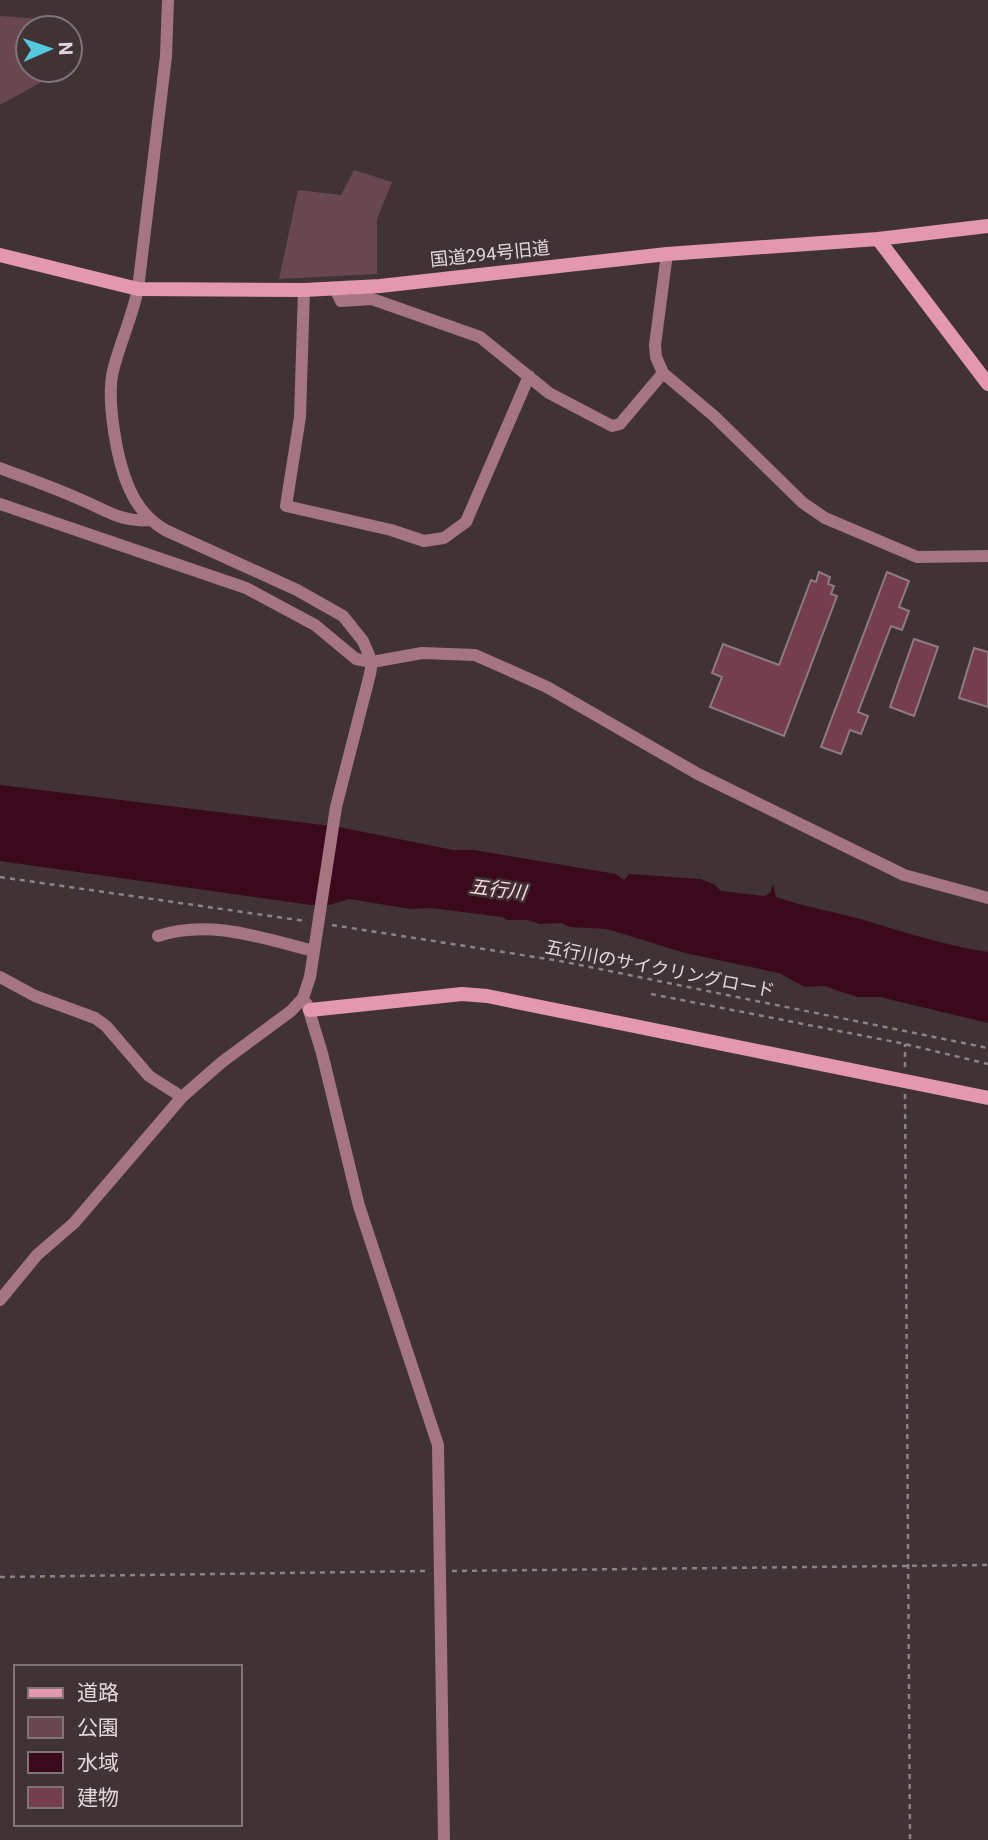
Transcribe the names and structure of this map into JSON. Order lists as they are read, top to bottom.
{
  "streets": {
    "street": ["国道294号旧道"],
    "path": ["五行川のサイクリングロード"]
  },
  "water": ["五行川"],
  "legend": [
    "道路",
    "公園",
    "水域",
    "建物"
  ],
  "north": "right"
}
